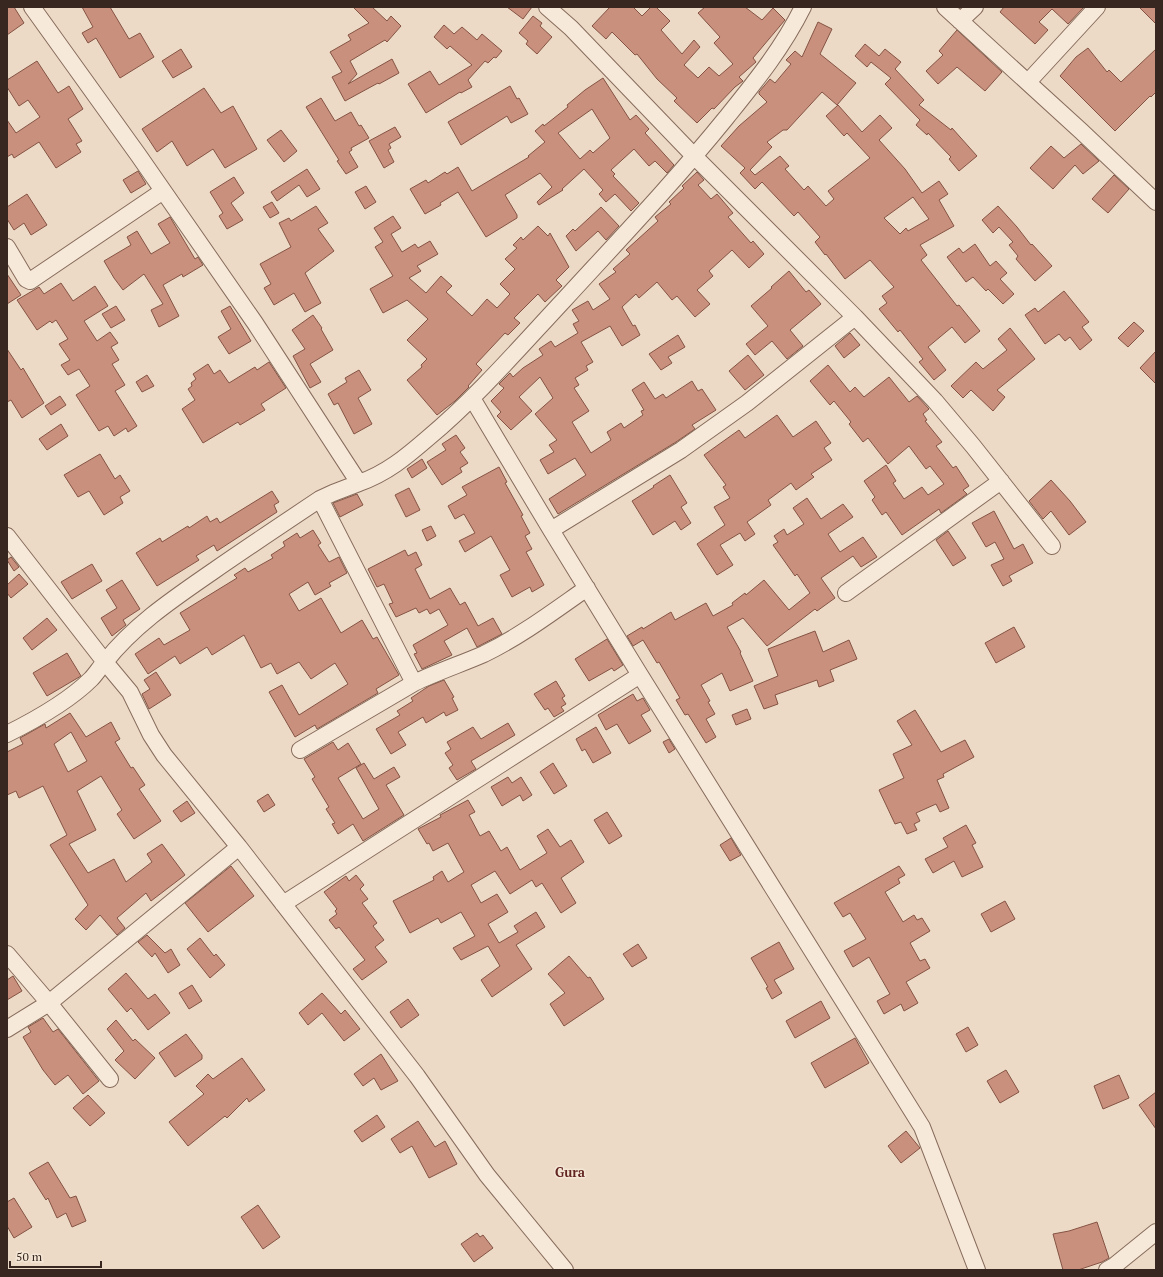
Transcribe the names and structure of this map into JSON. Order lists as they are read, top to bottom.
{
  "districts": ["Gura"],
  "scale_bar": "50 m"
}
